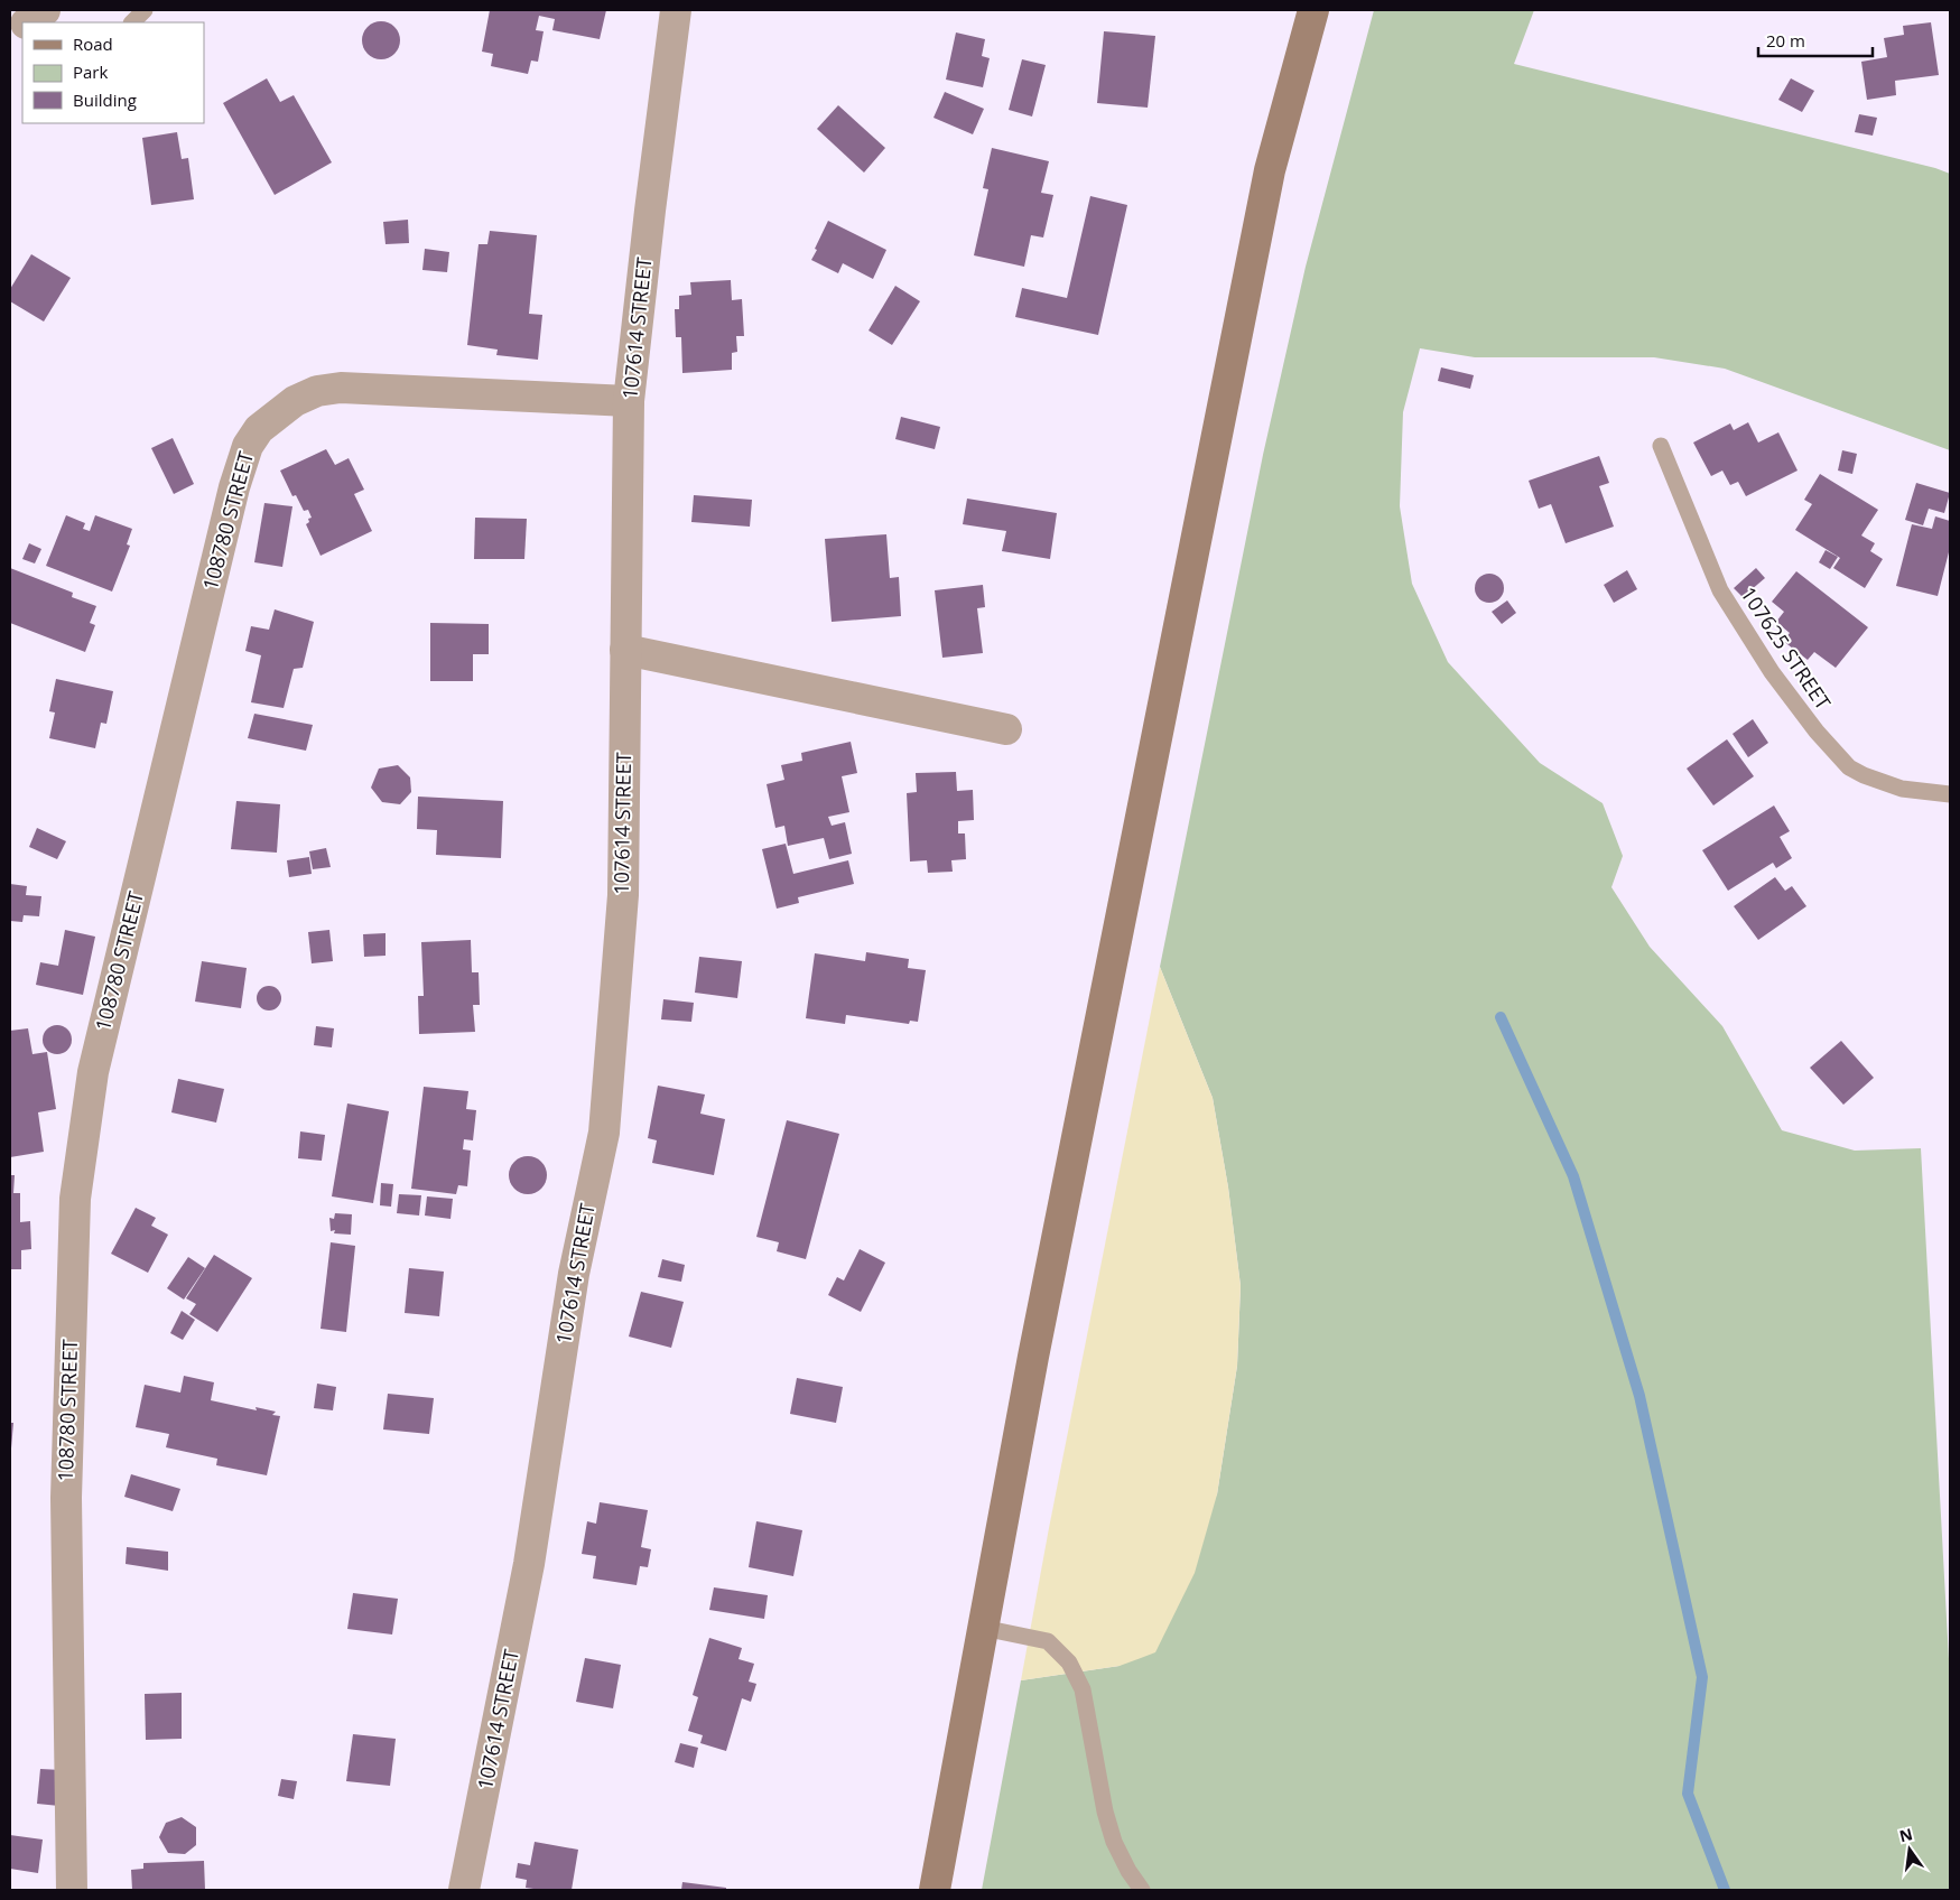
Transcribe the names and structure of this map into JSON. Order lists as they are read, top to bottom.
{
  "streets": {
    "street": ["107614 STREET", "108780 STREET"],
    "lane": ["107625 STREET"]
  },
  "crossings": [
    ["107614 STREET", "108780 STREET"]
  ],
  "legend": ["Road", "Park", "Building"],
  "scale_bar": "20 m",
  "north": "top"
}
